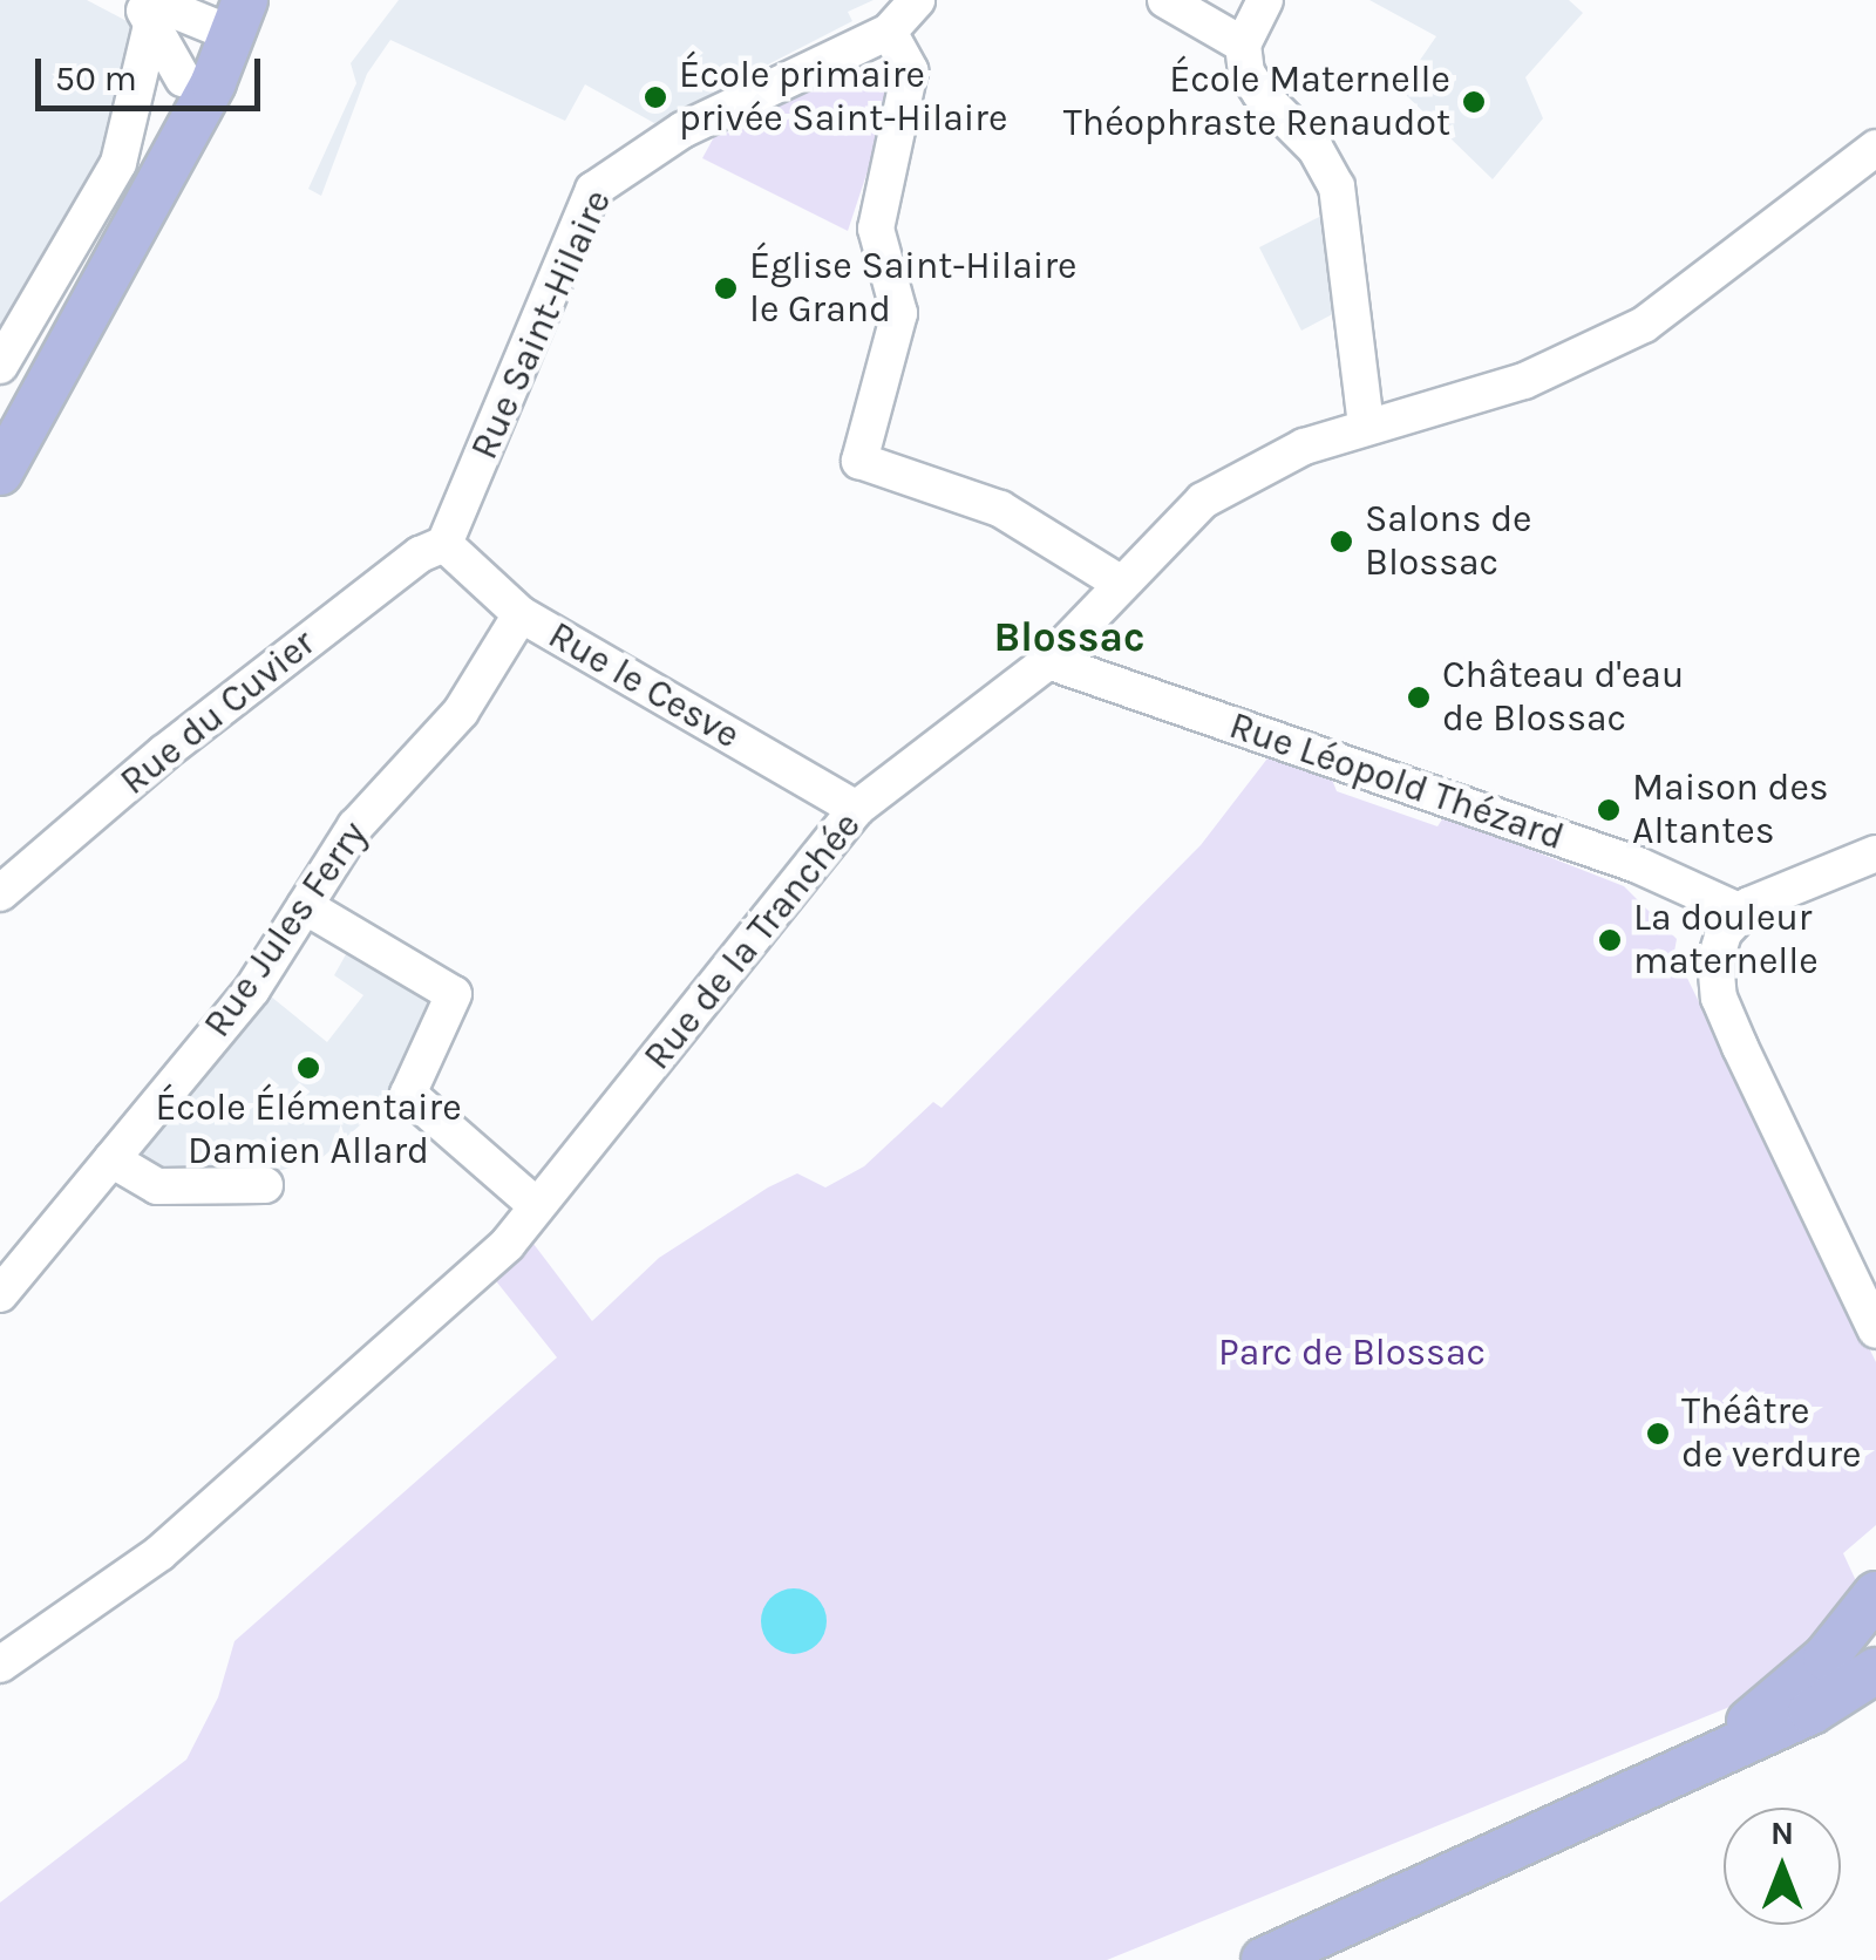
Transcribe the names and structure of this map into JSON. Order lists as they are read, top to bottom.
{
  "streets": {
    "street": [
      "Rue Saint-Hilaire",
      "Rue le Cesve",
      "Rue du Cuvier",
      "Rue Léopold Thézard",
      "Rue Jules Ferry",
      "Rue de la Tranchée"
    ]
  },
  "crossings": [
    ["Rue Saint-Hilaire", "Rue le Cesve"],
    ["Rue Saint-Hilaire", "Rue du Cuvier"],
    ["Rue le Cesve", "Rue du Cuvier"],
    ["Rue le Cesve", "Rue Jules Ferry"],
    ["Rue le Cesve", "Rue de la Tranchée"],
    ["Rue Léopold Thézard", "Rue de la Tranchée"]
  ],
  "districts": ["Blossac"],
  "parks": ["Parc de Blossac"],
  "places": [
    "École primaire privée Saint-Hilaire",
    "École Maternelle Théophraste Renaudot",
    "Église Saint-Hilaire le Grand",
    "Salons de Blossac",
    "Château d'eau de Blossac",
    "Maison des Altantes",
    "La douleur maternelle",
    "École Élémentaire Damien Allard",
    "Théâtre de verdure"
  ],
  "scale_bar": "50 m",
  "north": "top"
}
